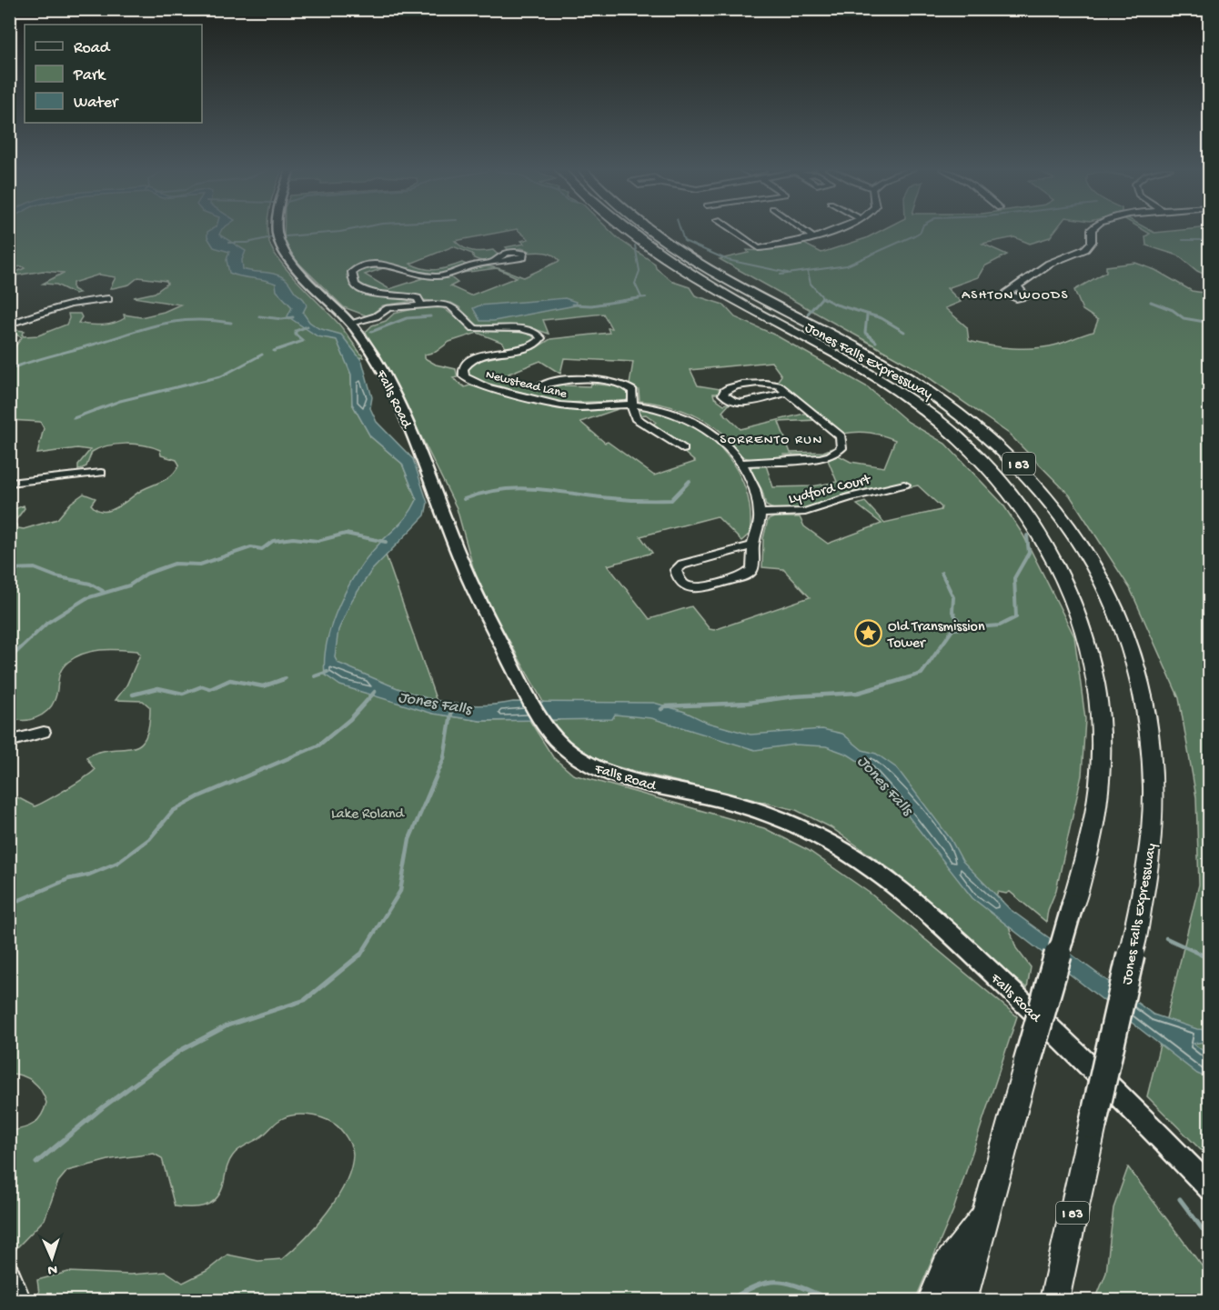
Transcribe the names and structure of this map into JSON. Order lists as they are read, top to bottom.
{
  "streets": {
    "highway": ["Jones Falls Expressway", "I 83"],
    "main road": ["Falls Road"],
    "street": ["Newstead Lane", "Lydford Court"]
  },
  "crossings": [
    ["Newstead Lane", "Falls Road"],
    ["Newstead Lane", "Lydford Court"]
  ],
  "districts": ["ASHTON WOODS", "SORRENTO RUN"],
  "water": ["Jones Falls"],
  "parks": ["Lake Roland"],
  "places": {
    "place": ["Old Transmission Tower"]
  },
  "legend": ["Road", "Park", "Water"],
  "north": "bottom"
}
